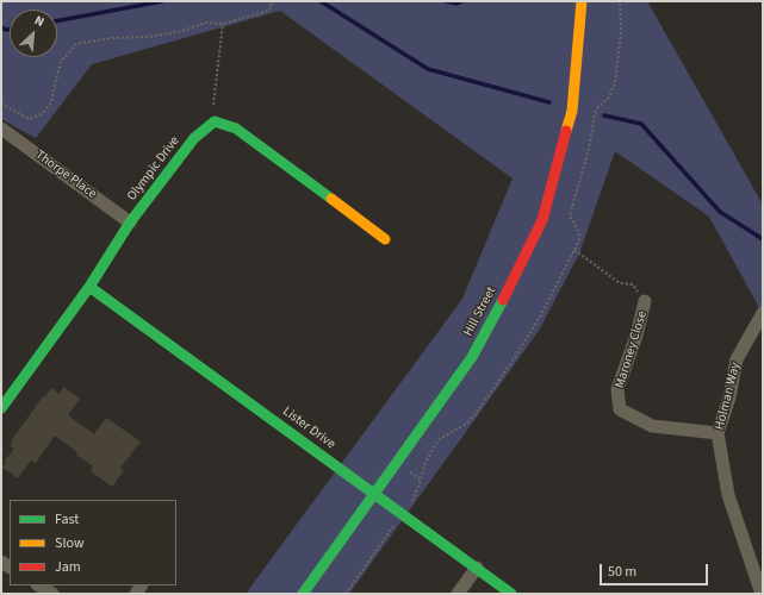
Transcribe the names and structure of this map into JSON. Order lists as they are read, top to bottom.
{
  "streets": {
    "street": [
      "Olympic Drive",
      "Thorpe Place",
      "Hill Street",
      "Maroney Close",
      "Holman Way",
      "Lister Drive"
    ]
  },
  "crossings": [
    ["Olympic Drive", "Thorpe Place"],
    ["Olympic Drive", "Lister Drive"],
    ["Hill Street", "Lister Drive"],
    ["Maroney Close", "Holman Way"]
  ],
  "legend": ["Fast", "Slow", "Jam"],
  "scale_bar": "50 m",
  "north": "top right"
}
